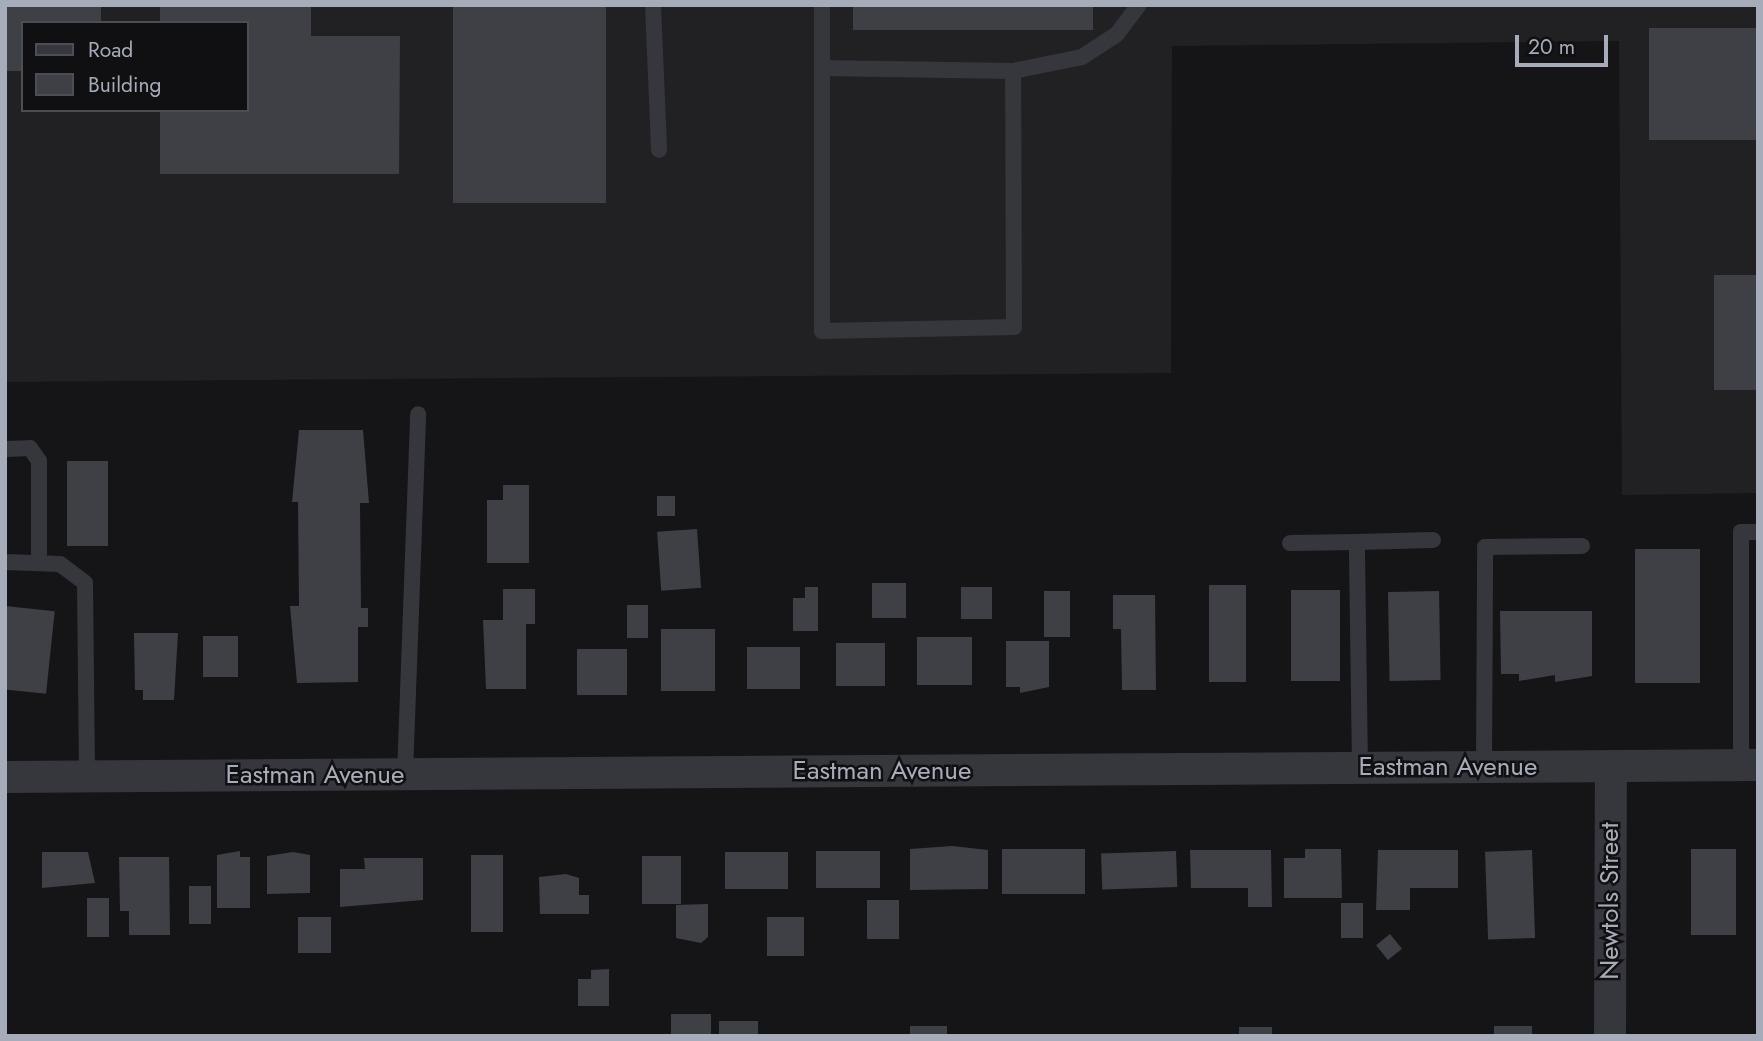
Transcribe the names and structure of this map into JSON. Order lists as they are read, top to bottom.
{
  "streets": {
    "street": ["Eastman Avenue", "Newtols Street"]
  },
  "crossings": [
    ["Eastman Avenue", "Newtols Street"]
  ],
  "legend": ["Road", "Building"],
  "scale_bar": "20 m"
}
